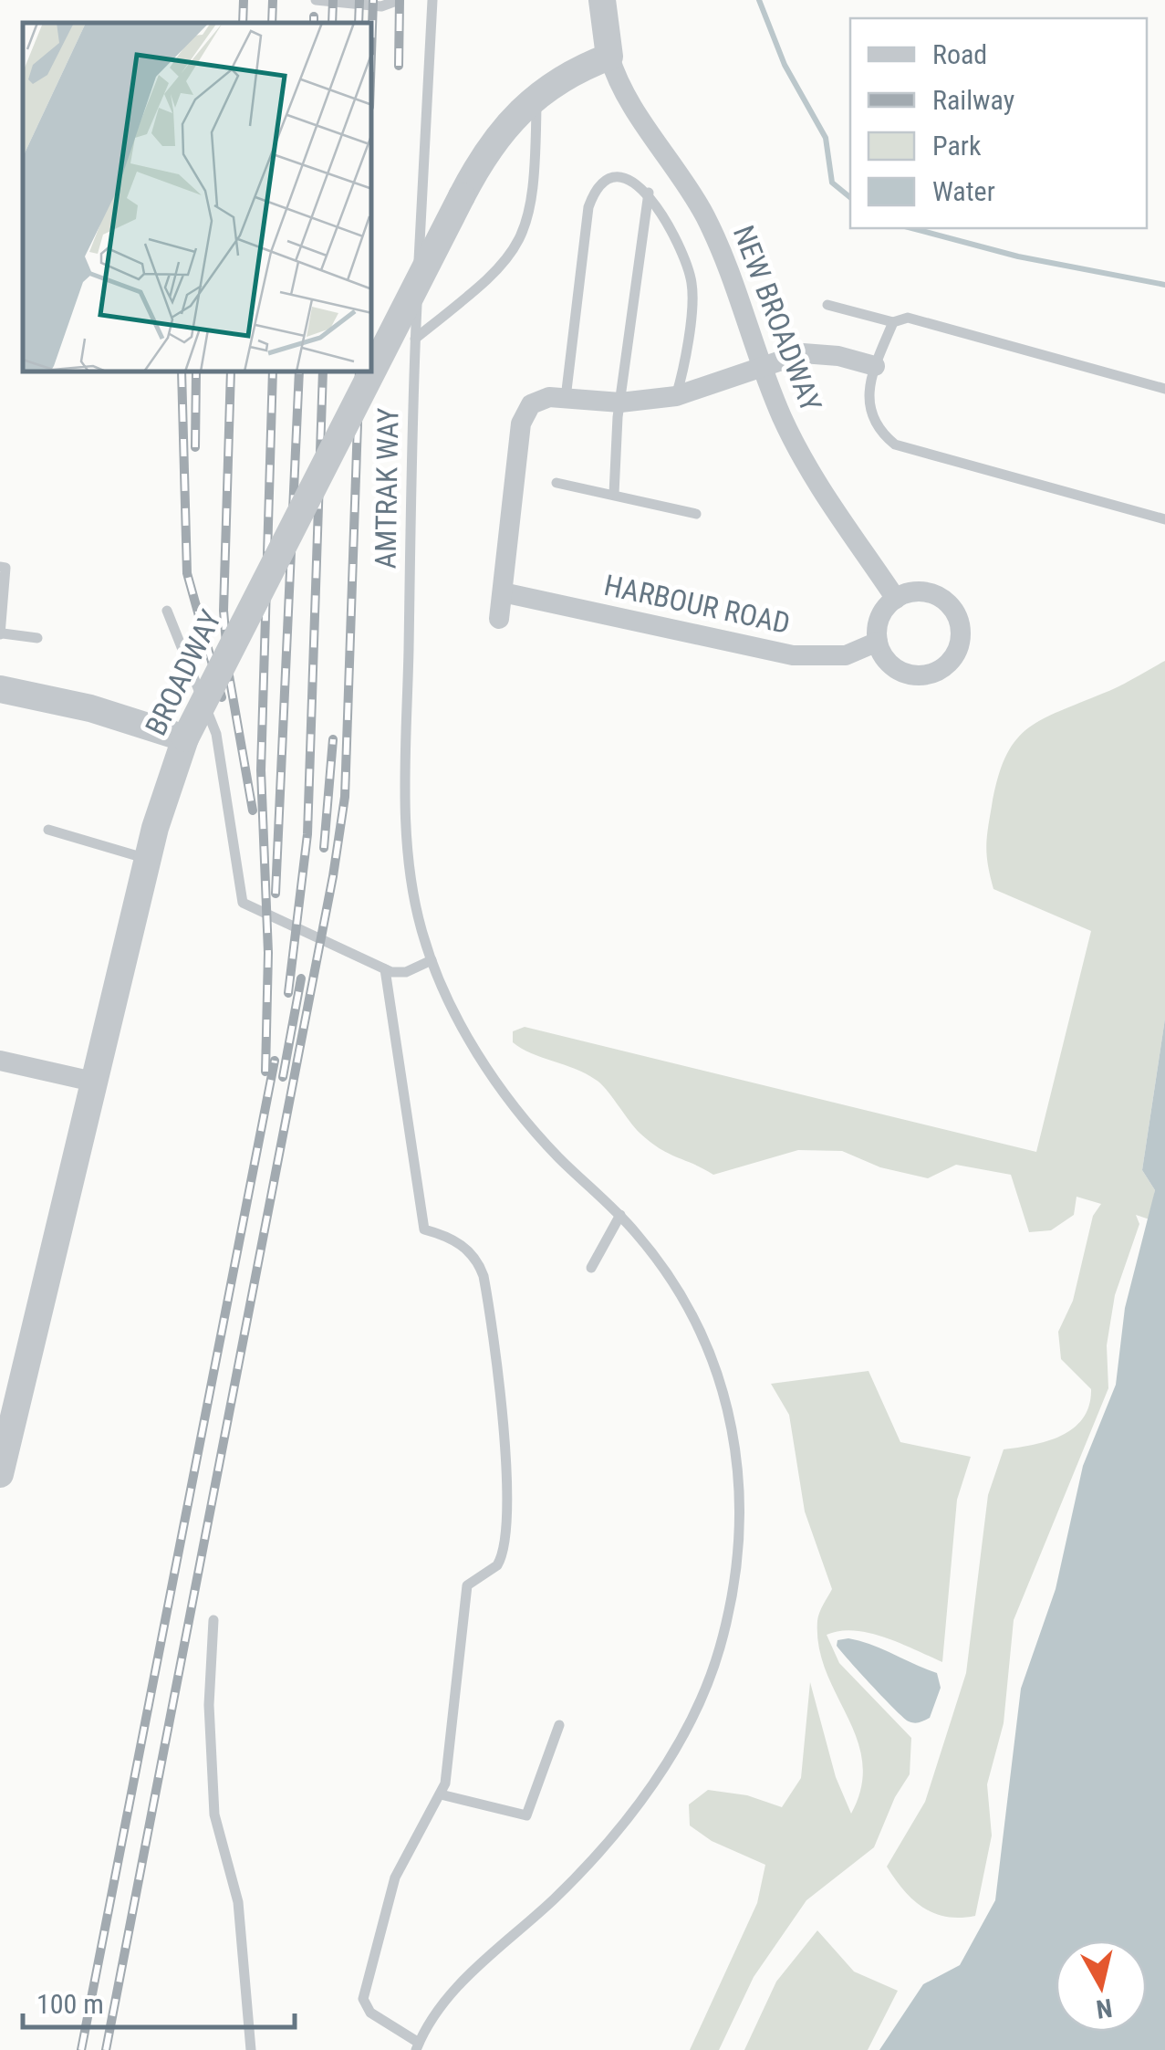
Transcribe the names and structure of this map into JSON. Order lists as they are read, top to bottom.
{
  "streets": {
    "street": ["NEW BROADWAY", "HARBOUR ROAD", "BROADWAY"],
    "lane": ["AMTRAK WAY"]
  },
  "crossings": [
    ["NEW BROADWAY", "HARBOUR ROAD"],
    ["NEW BROADWAY", "BROADWAY"]
  ],
  "legend": [
    "Road",
    "Railway",
    "Park",
    "Water"
  ],
  "scale_bar": "100 m",
  "north": "bottom"
}
